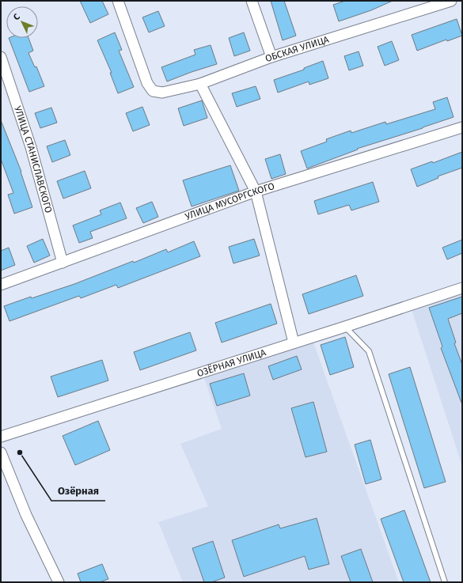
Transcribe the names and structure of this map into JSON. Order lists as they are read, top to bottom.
{
  "streets": {
    "street": [
      "ОБСКАЯ УЛИЦА",
      "УЛИЦА СТАНИСЛАВСКОГО",
      "УЛИЦА МУСОРГСКОГО",
      "ОЗЁРНАЯ УЛИЦА"
    ]
  },
  "crossings": [
    ["УЛИЦА СТАНИСЛАВСКОГО", "УЛИЦА МУСОРГСКОГО"]
  ],
  "places": ["Озёрная"],
  "north": "top left"
}
